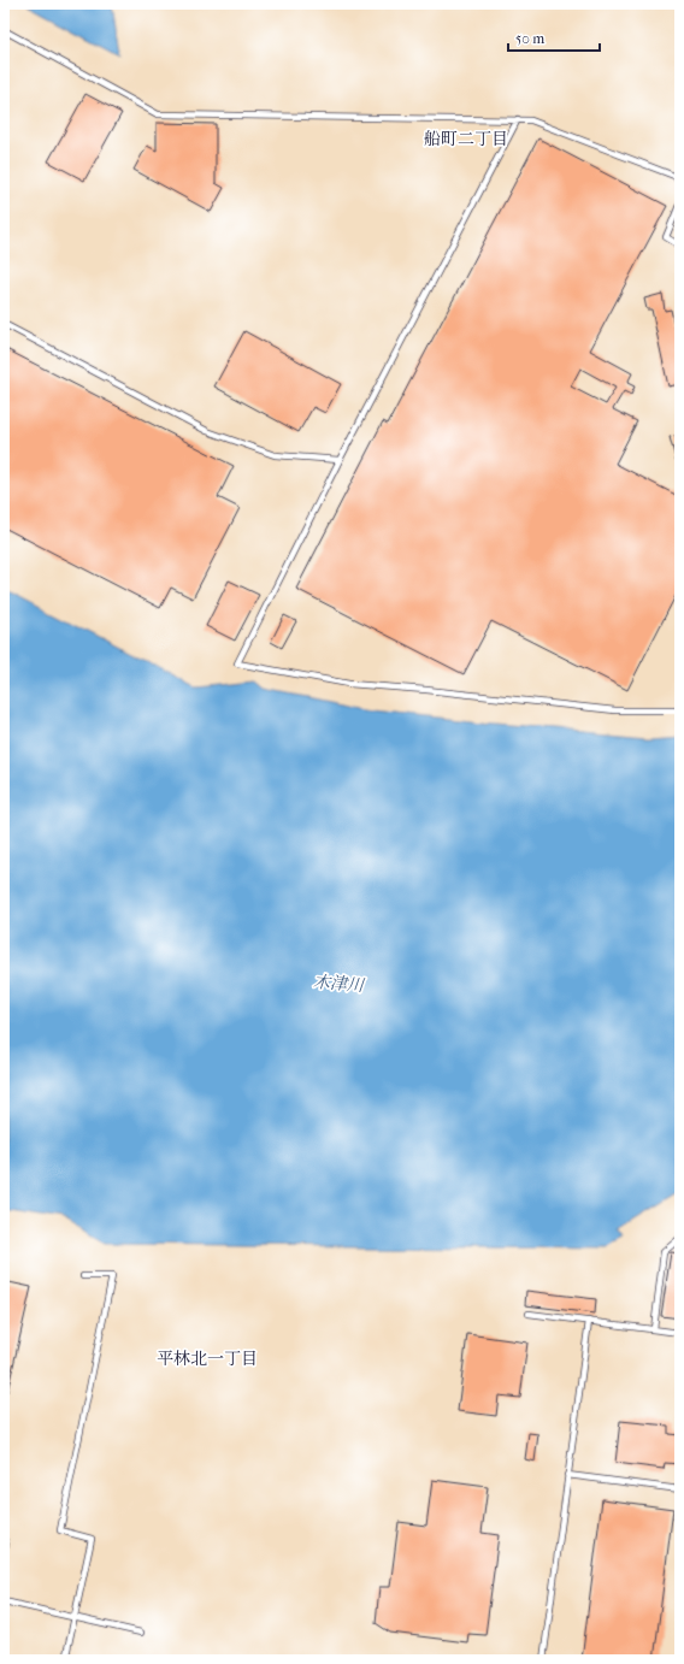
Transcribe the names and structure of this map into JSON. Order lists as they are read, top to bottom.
{
  "districts": ["船町二丁目", "平林北一丁目"],
  "water": ["木津川"],
  "scale_bar": "50 m"
}
